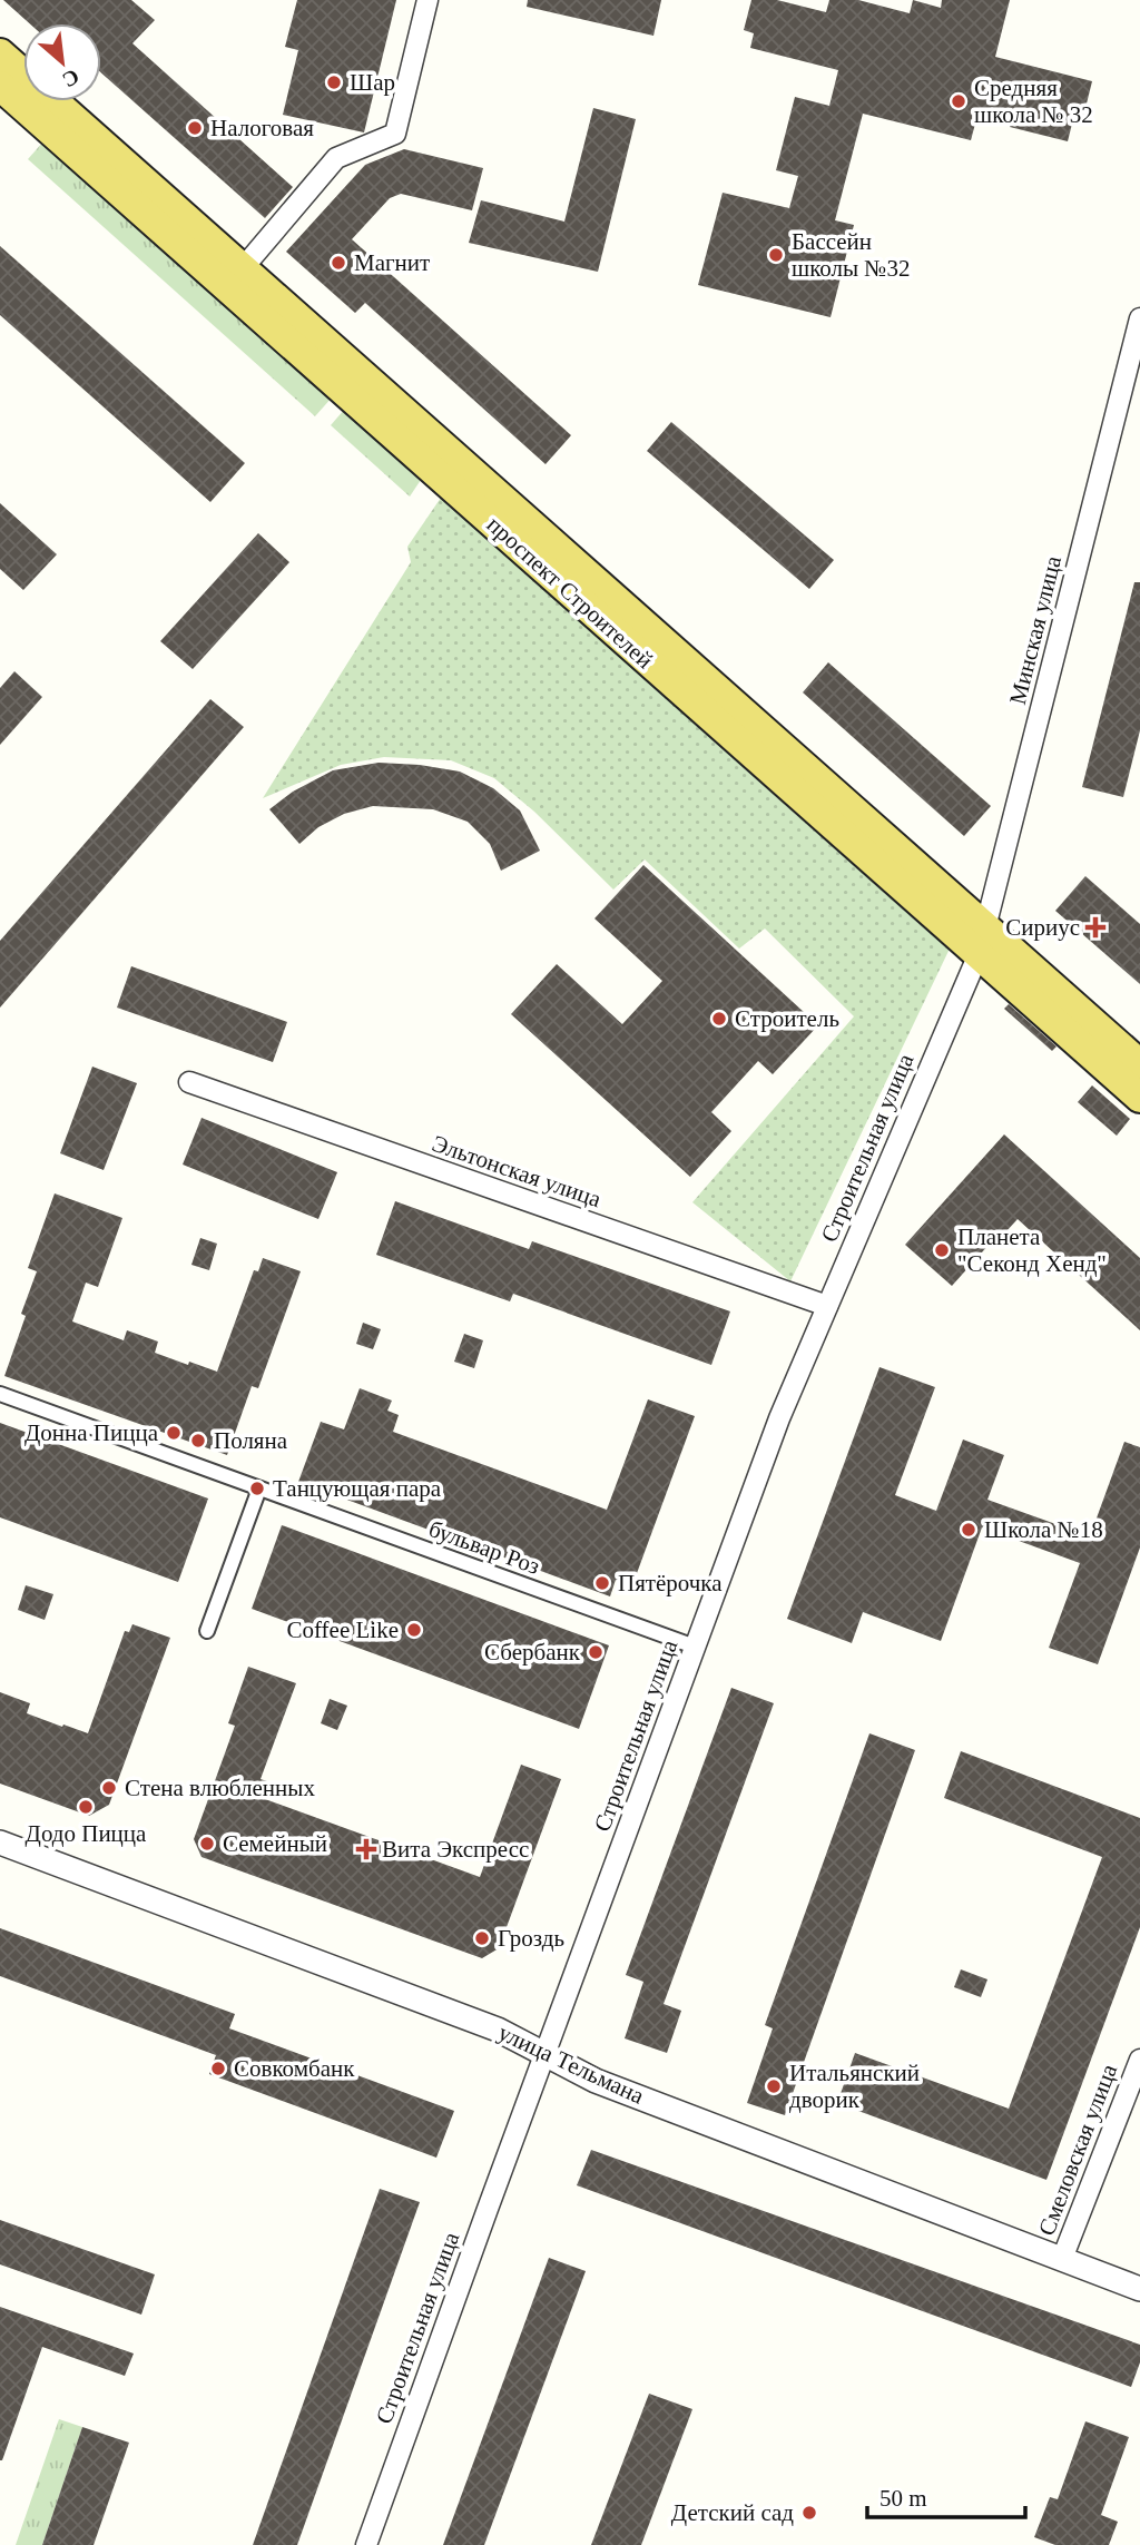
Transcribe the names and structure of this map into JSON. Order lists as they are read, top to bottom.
{
  "streets": {
    "main road": ["проспект Строителей"],
    "street": [
      "Минская улица",
      "Строительная улица",
      "Эльтонская улица",
      "бульвар Роз",
      "улица Тельмана",
      "Смеловская улица"
    ]
  },
  "crossings": [
    ["проспект Строителей", "Минская улица"],
    ["проспект Строителей", "Строительная улица"],
    ["Минская улица", "Строительная улица"],
    ["Строительная улица", "Эльтонская улица"],
    ["Строительная улица", "бульвар Роз"],
    ["Строительная улица", "улица Тельмана"],
    ["улица Тельмана", "Смеловская улица"]
  ],
  "places": {
    "other": [
      "Шар",
      "Средняя школа № 32",
      "Налоговая",
      "Бассейн школы №32",
      "Магнит",
      "Строитель",
      "Планета \"Секонд Хенд\"",
      "Донна Пицца",
      "Поляна",
      "Танцующая пара",
      "Школа №18",
      "Пятёрочка",
      "Coffee Like",
      "Сбербанк",
      "Стена влюбленных",
      "Додо Пицца",
      "Семейный",
      "Гроздь",
      "Совкомбанк",
      "Итальянский дворик",
      "Детский сад"
    ],
    "health": ["Сириус", "Вита Экспресс"]
  },
  "scale_bar": "50 m",
  "north": "bottom right"
}
